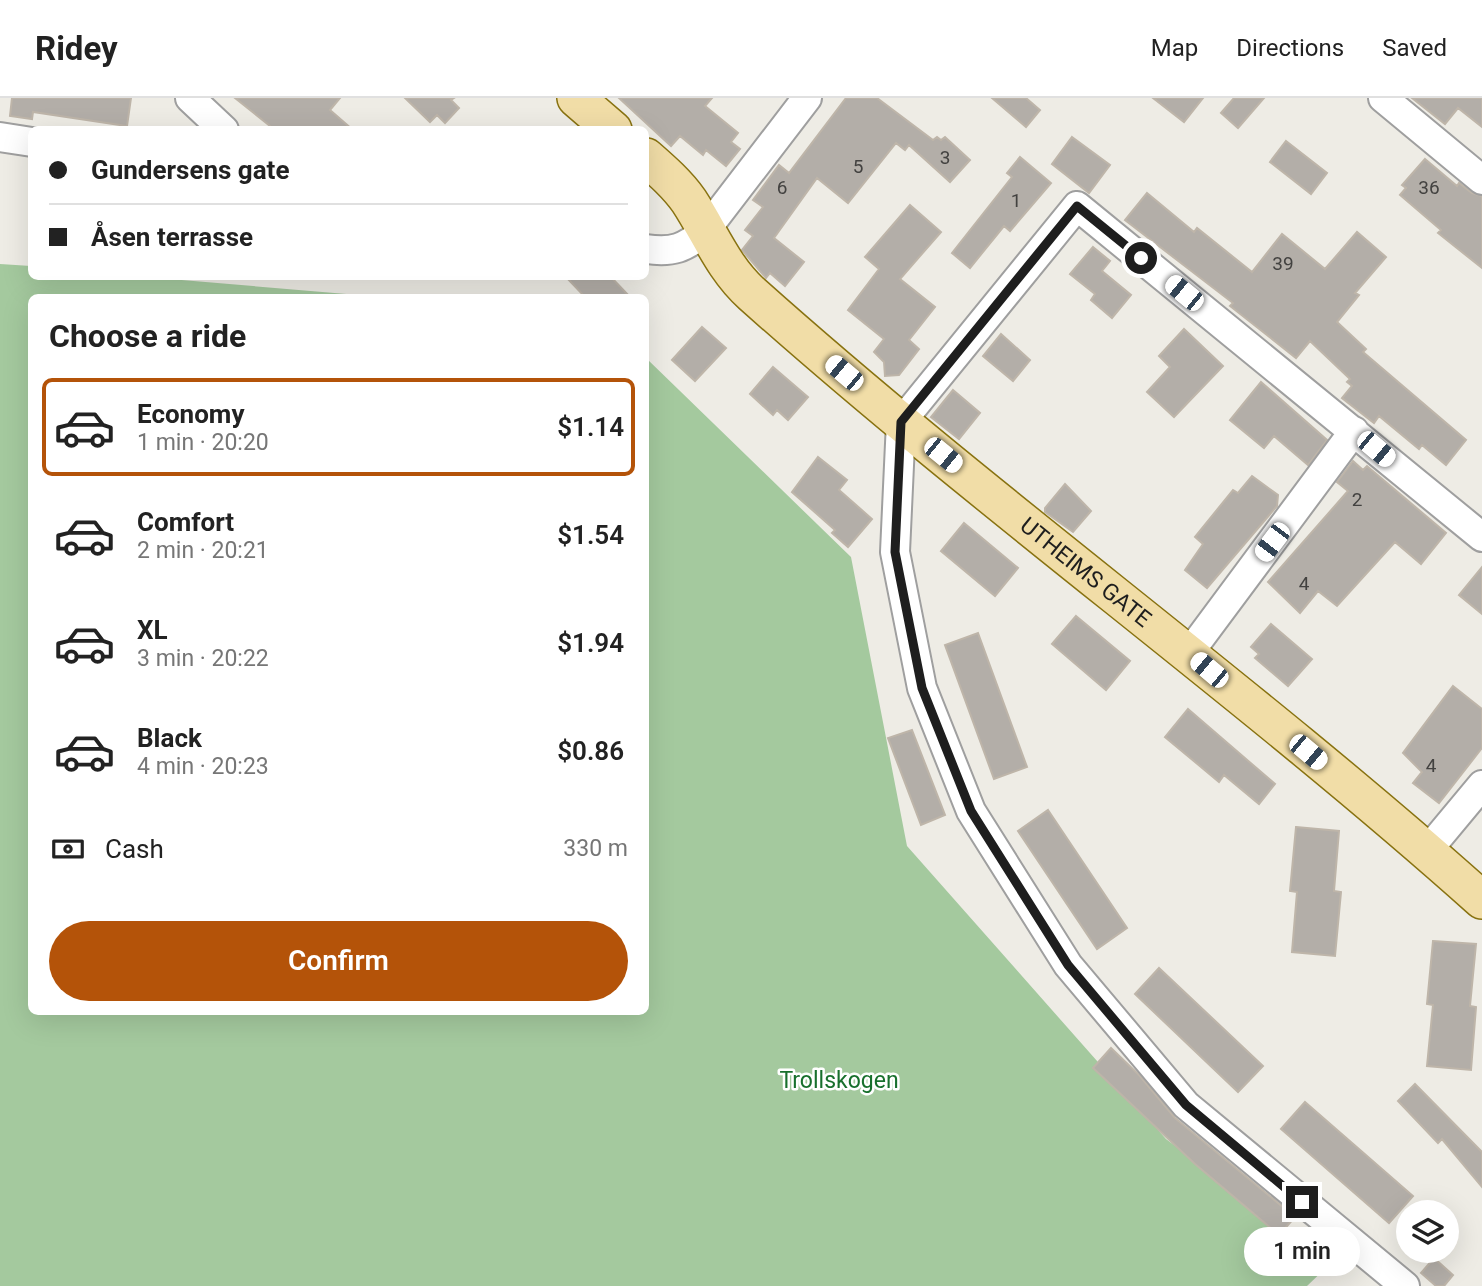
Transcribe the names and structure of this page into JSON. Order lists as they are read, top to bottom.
{
  "streets": {
    "main road": ["UTHEIMS GATE"]
  },
  "parks": ["Trollskogen"],
  "house_numbers": [
    "3",
    "5",
    "6",
    "36",
    "1",
    "39",
    "2",
    "4",
    "4"
  ],
  "page": {
    "header": "Ridey",
    "nav": ["Map", "Directions", "Saved"],
    "banner": ["Gundersens gate", "Åsen terrasse"],
    "heading": "Choose a ride",
    "list": [
      {
        "name": "Economy",
        "note": "1 min · 20:20",
        "value": "$1.14"
      },
      {
        "name": "Comfort",
        "note": "2 min · 20:21",
        "value": "$1.54"
      },
      {
        "name": "XL",
        "note": "3 min · 20:22",
        "value": "$1.94"
      },
      {
        "name": "Black",
        "note": "4 min · 20:23",
        "value": "$0.86"
      }
    ],
    "pay": ["Cash", "330 m"],
    "buttons": "Confirm",
    "bubble": "1 min"
  }
}
